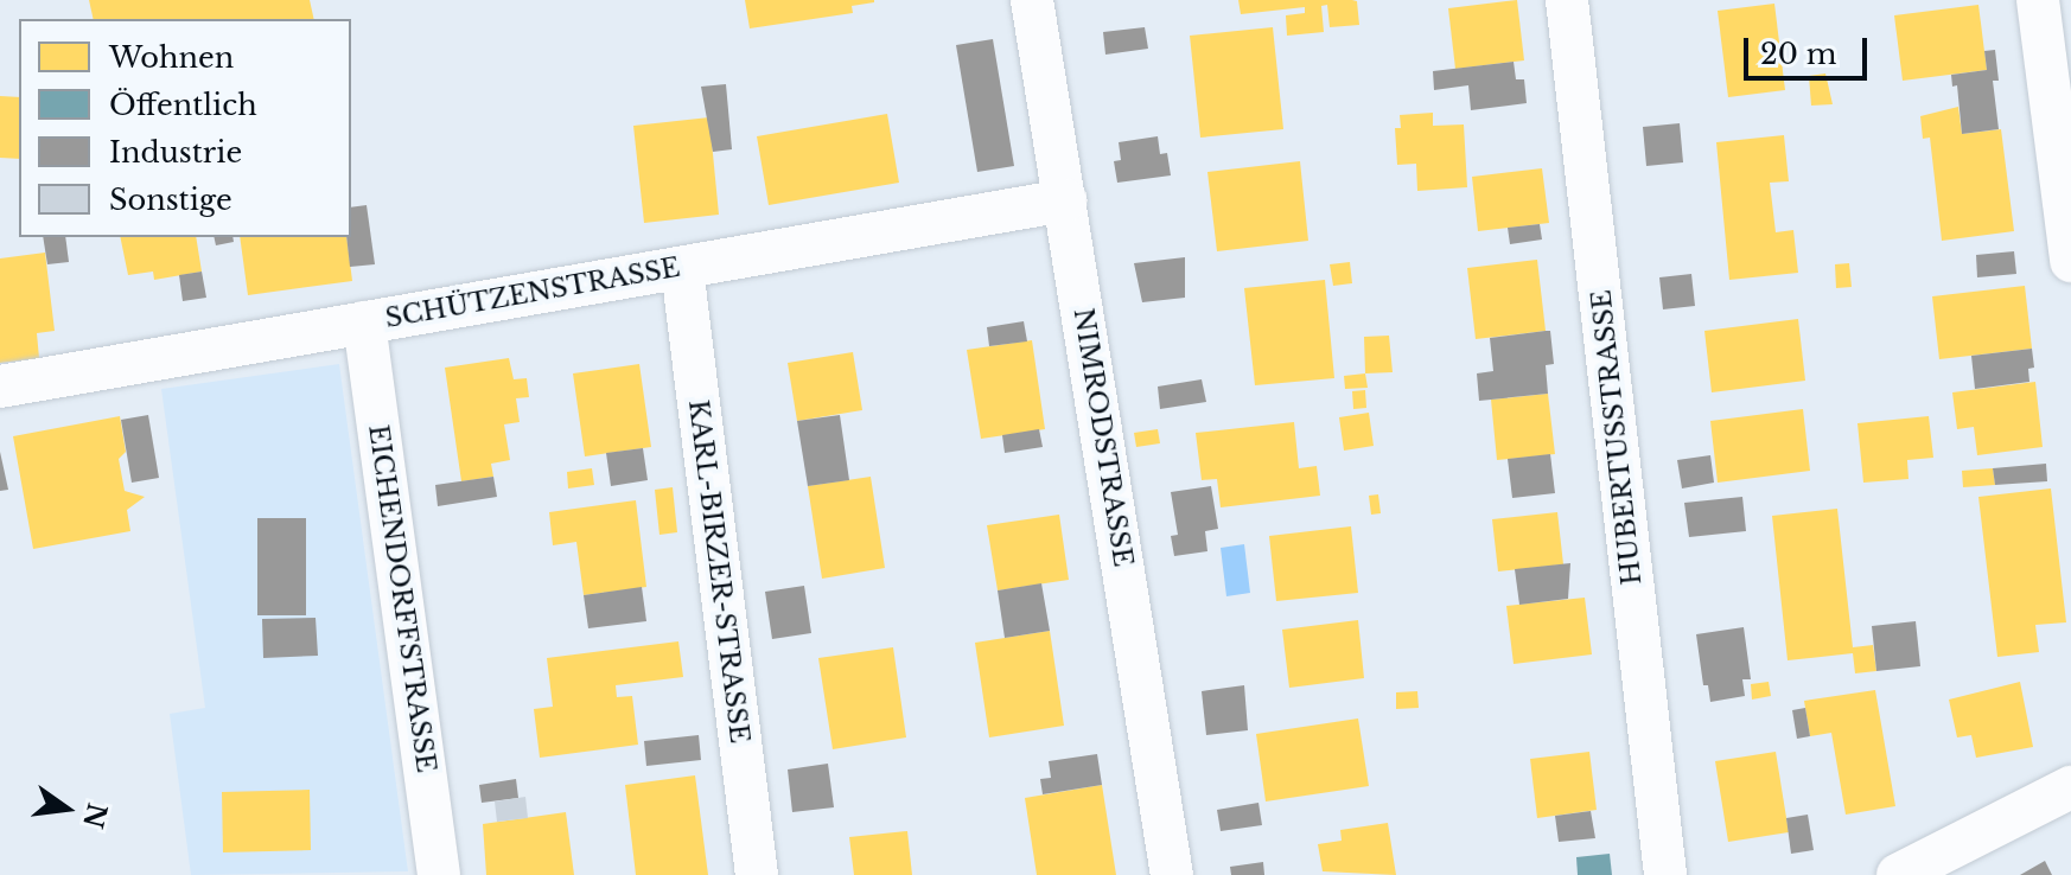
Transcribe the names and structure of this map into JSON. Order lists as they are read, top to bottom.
{
  "streets": {
    "street": [
      "SCHÜTZENSTRASSE",
      "NIMRODSTRASSE",
      "HUBERTUSSTRASSE",
      "KARL-BIRZER-STRASSE",
      "EICHENDORFFSTRASSE"
    ]
  },
  "crossings": [
    ["SCHÜTZENSTRASSE", "NIMRODSTRASSE"],
    ["SCHÜTZENSTRASSE", "KARL-BIRZER-STRASSE"],
    ["SCHÜTZENSTRASSE", "EICHENDORFFSTRASSE"]
  ],
  "legend": [
    "Wohnen",
    "Öffentlich",
    "Industrie",
    "Sonstige"
  ],
  "scale_bar": "20 m",
  "north": "right"
}
